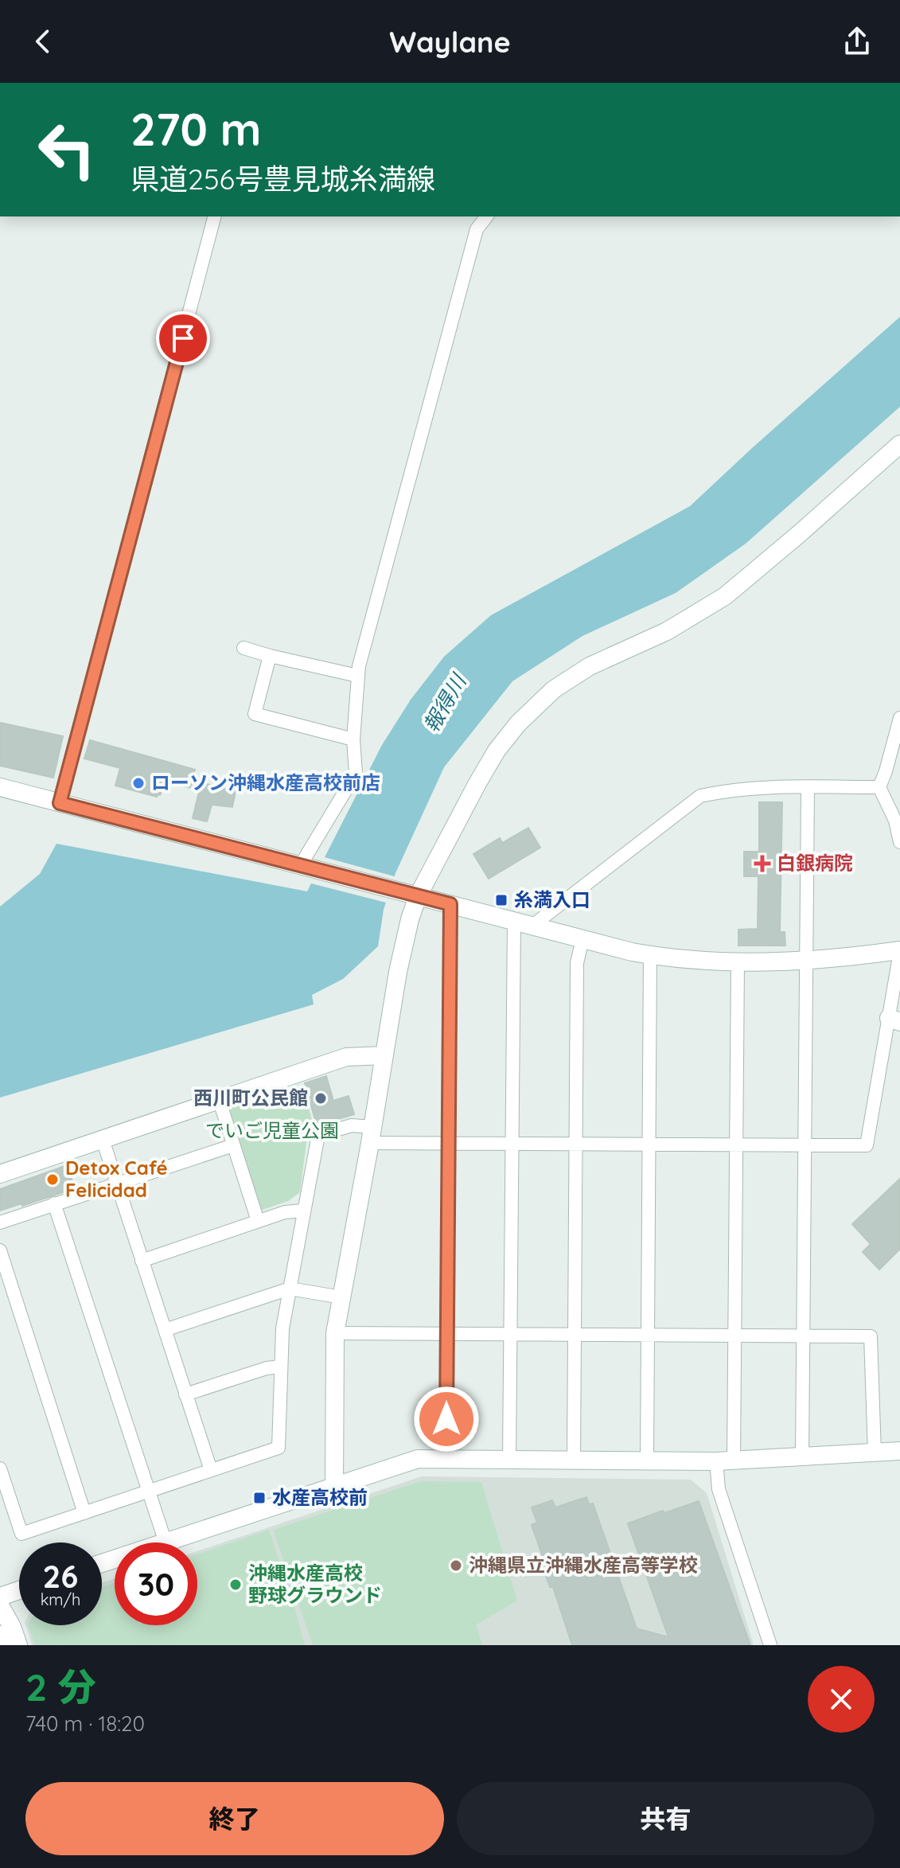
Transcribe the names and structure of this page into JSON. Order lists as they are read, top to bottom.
{
  "water": ["報得川"],
  "parks": ["でいご児童公園"],
  "places": {
    "other": [
      "ローソン沖縄水産高校前店",
      "西川町公民館",
      "Detox Café Felicidad",
      "沖縄県立沖縄水産高等学校",
      "沖縄水産高校 野球グラウンド"
    ],
    "health": ["白銀病院"],
    "transit": ["糸満入口", "水産高校前"]
  },
  "page": {
    "header": "Waylane",
    "turn": ["270 m", "県道256号豊見城糸満線"],
    "speed": "26 km/h",
    "limit": "30",
    "heading": ["2 分", "740 m · 18:20"],
    "buttons": ["終了", "共有"]
  }
}
